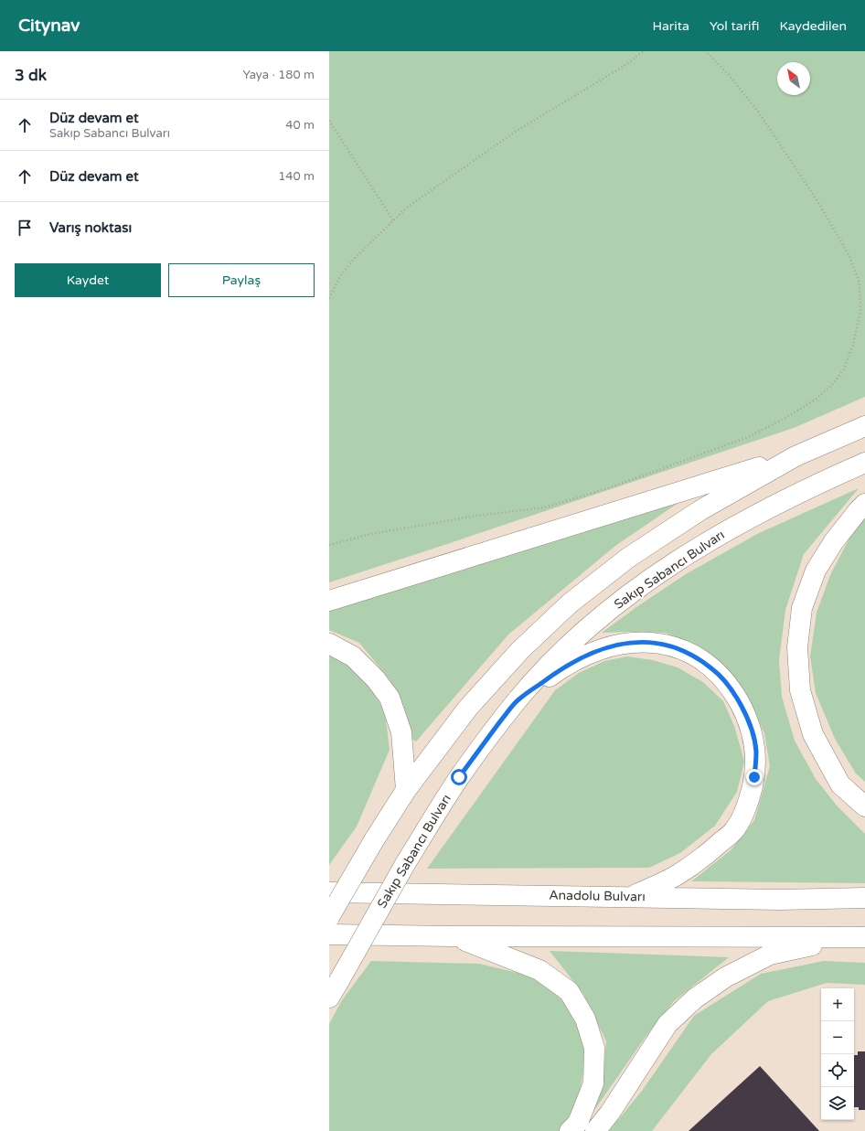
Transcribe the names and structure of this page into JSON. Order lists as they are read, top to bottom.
{
  "streets": {
    "main road": ["Sakıp Sabancı Bulvarı", "Anadolu Bulvarı"]
  },
  "north": "top left",
  "page": {
    "header": "Citynav",
    "nav": ["Harita", "Yol tarifi", "Kaydedilen"],
    "heading": ["3 dk", "Yaya · 180 m"],
    "list": [
      ["Düz devam et", "Sakıp Sabancı Bulvarı", "40 m"],
      ["Düz devam et", "140 m"],
      "Varış noktası"
    ],
    "buttons": ["Kaydet", "Paylaş"],
    "map_buttons": ["+", "−"]
  }
}
